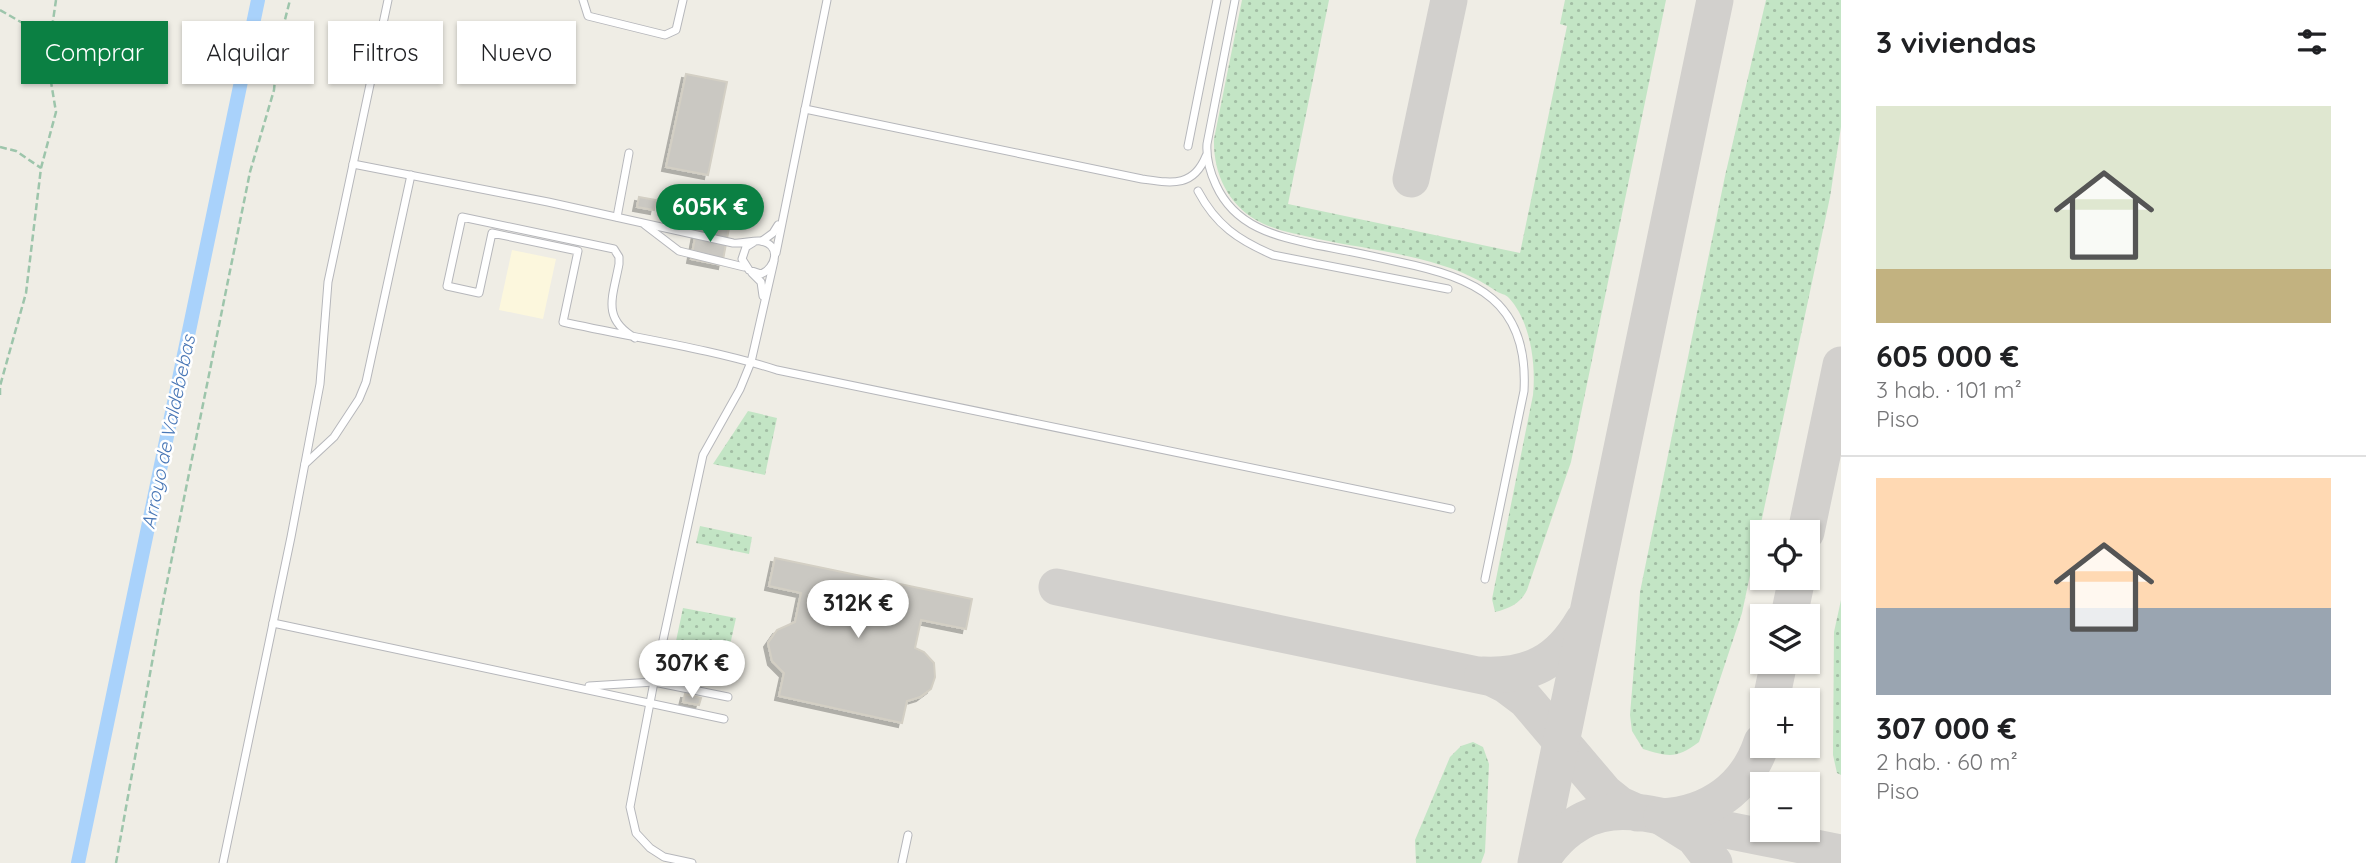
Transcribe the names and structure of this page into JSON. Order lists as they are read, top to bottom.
{
  "water": ["Arroyo de Valdebebas"],
  "page": {
    "heading": "3 viviendas",
    "chip": [
      "Comprar",
      "Alquilar",
      "Filtros",
      "Nuevo"
    ],
    "list": [
      {
        "name": "605 000 €",
        "note": "3 hab. · 101 m² · Piso"
      },
      {
        "name": "307 000 €",
        "note": "2 hab. · 60 m² · Piso"
      }
    ],
    "price": ["605K €", "312K €", "307K €"],
    "map_buttons": ["+", "−"]
  }
}
